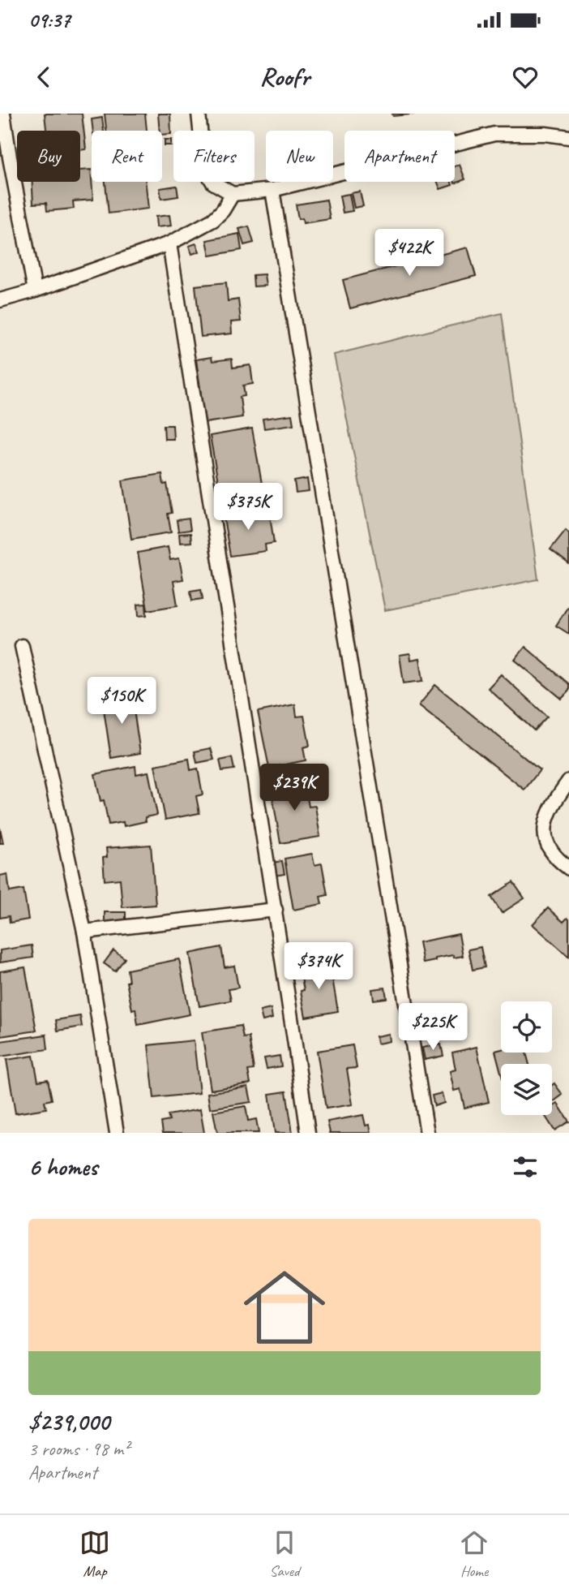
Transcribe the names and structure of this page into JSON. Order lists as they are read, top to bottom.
{
  "page": {
    "status": "09:37",
    "header": "Roofr",
    "chip": [
      "Buy",
      "Rent",
      "Filters",
      "New",
      "Apartment"
    ],
    "price": [
      "$422K",
      "$375K",
      "$150K",
      "$239K",
      "$374K",
      "$225K"
    ],
    "heading": "6 homes",
    "list": [
      {
        "name": "$239,000",
        "note": "3 rooms · 98 m² · Apartment"
      }
    ],
    "tabs": ["Map", "Saved", "Home"]
  }
}
